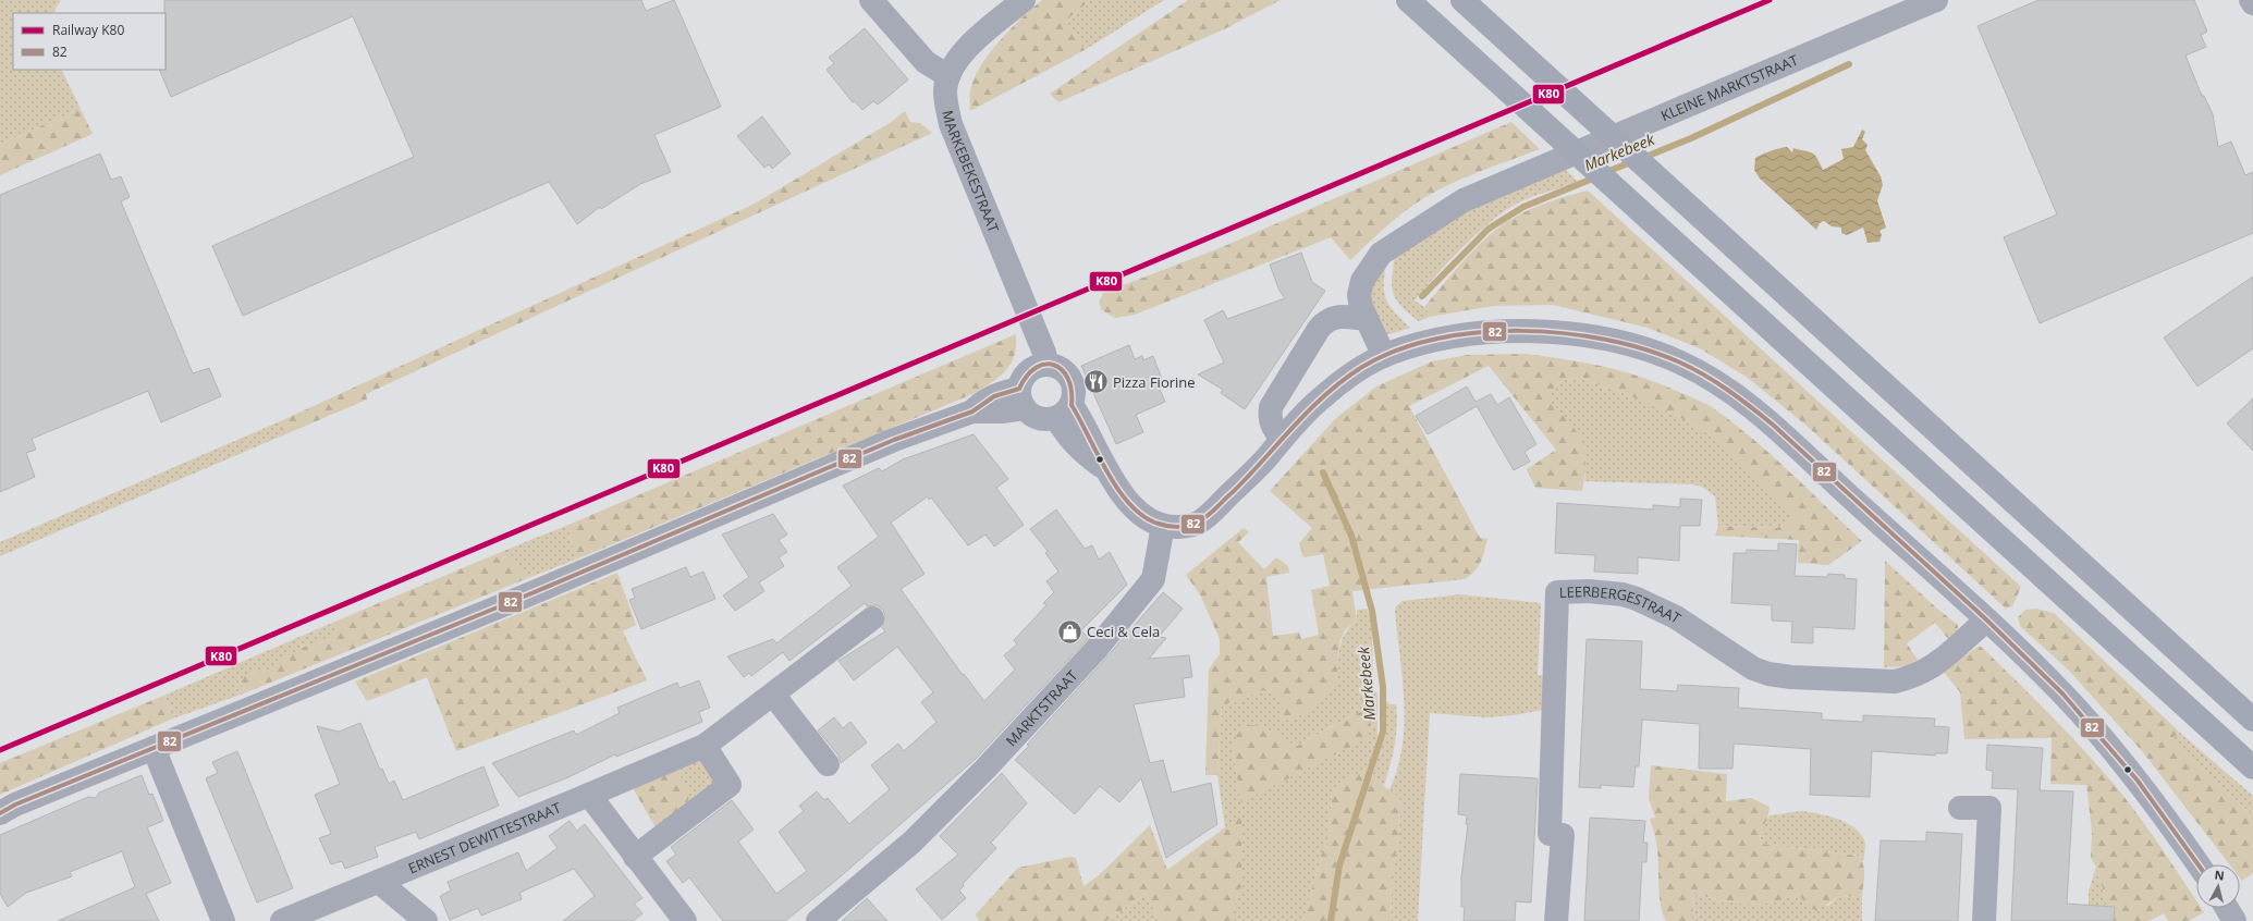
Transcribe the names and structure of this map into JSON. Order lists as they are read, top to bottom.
{
  "streets": {
    "street": [
      "KLEINE MARKTSTRAAT",
      "MARKEBEKESTRAAT",
      "LEERBERGESTRAAT",
      "MARKTSTRAAT",
      "ERNEST DEWITTESTRAAT"
    ]
  },
  "water": ["Markebeek"],
  "places": {
    "restaurant": ["Pizza Fiorine"],
    "shop": ["Ceci & Cela"]
  },
  "lines": ["rail line K80", "transit line 82"],
  "legend": ["Railway K80", "82"],
  "north": "top"
}
